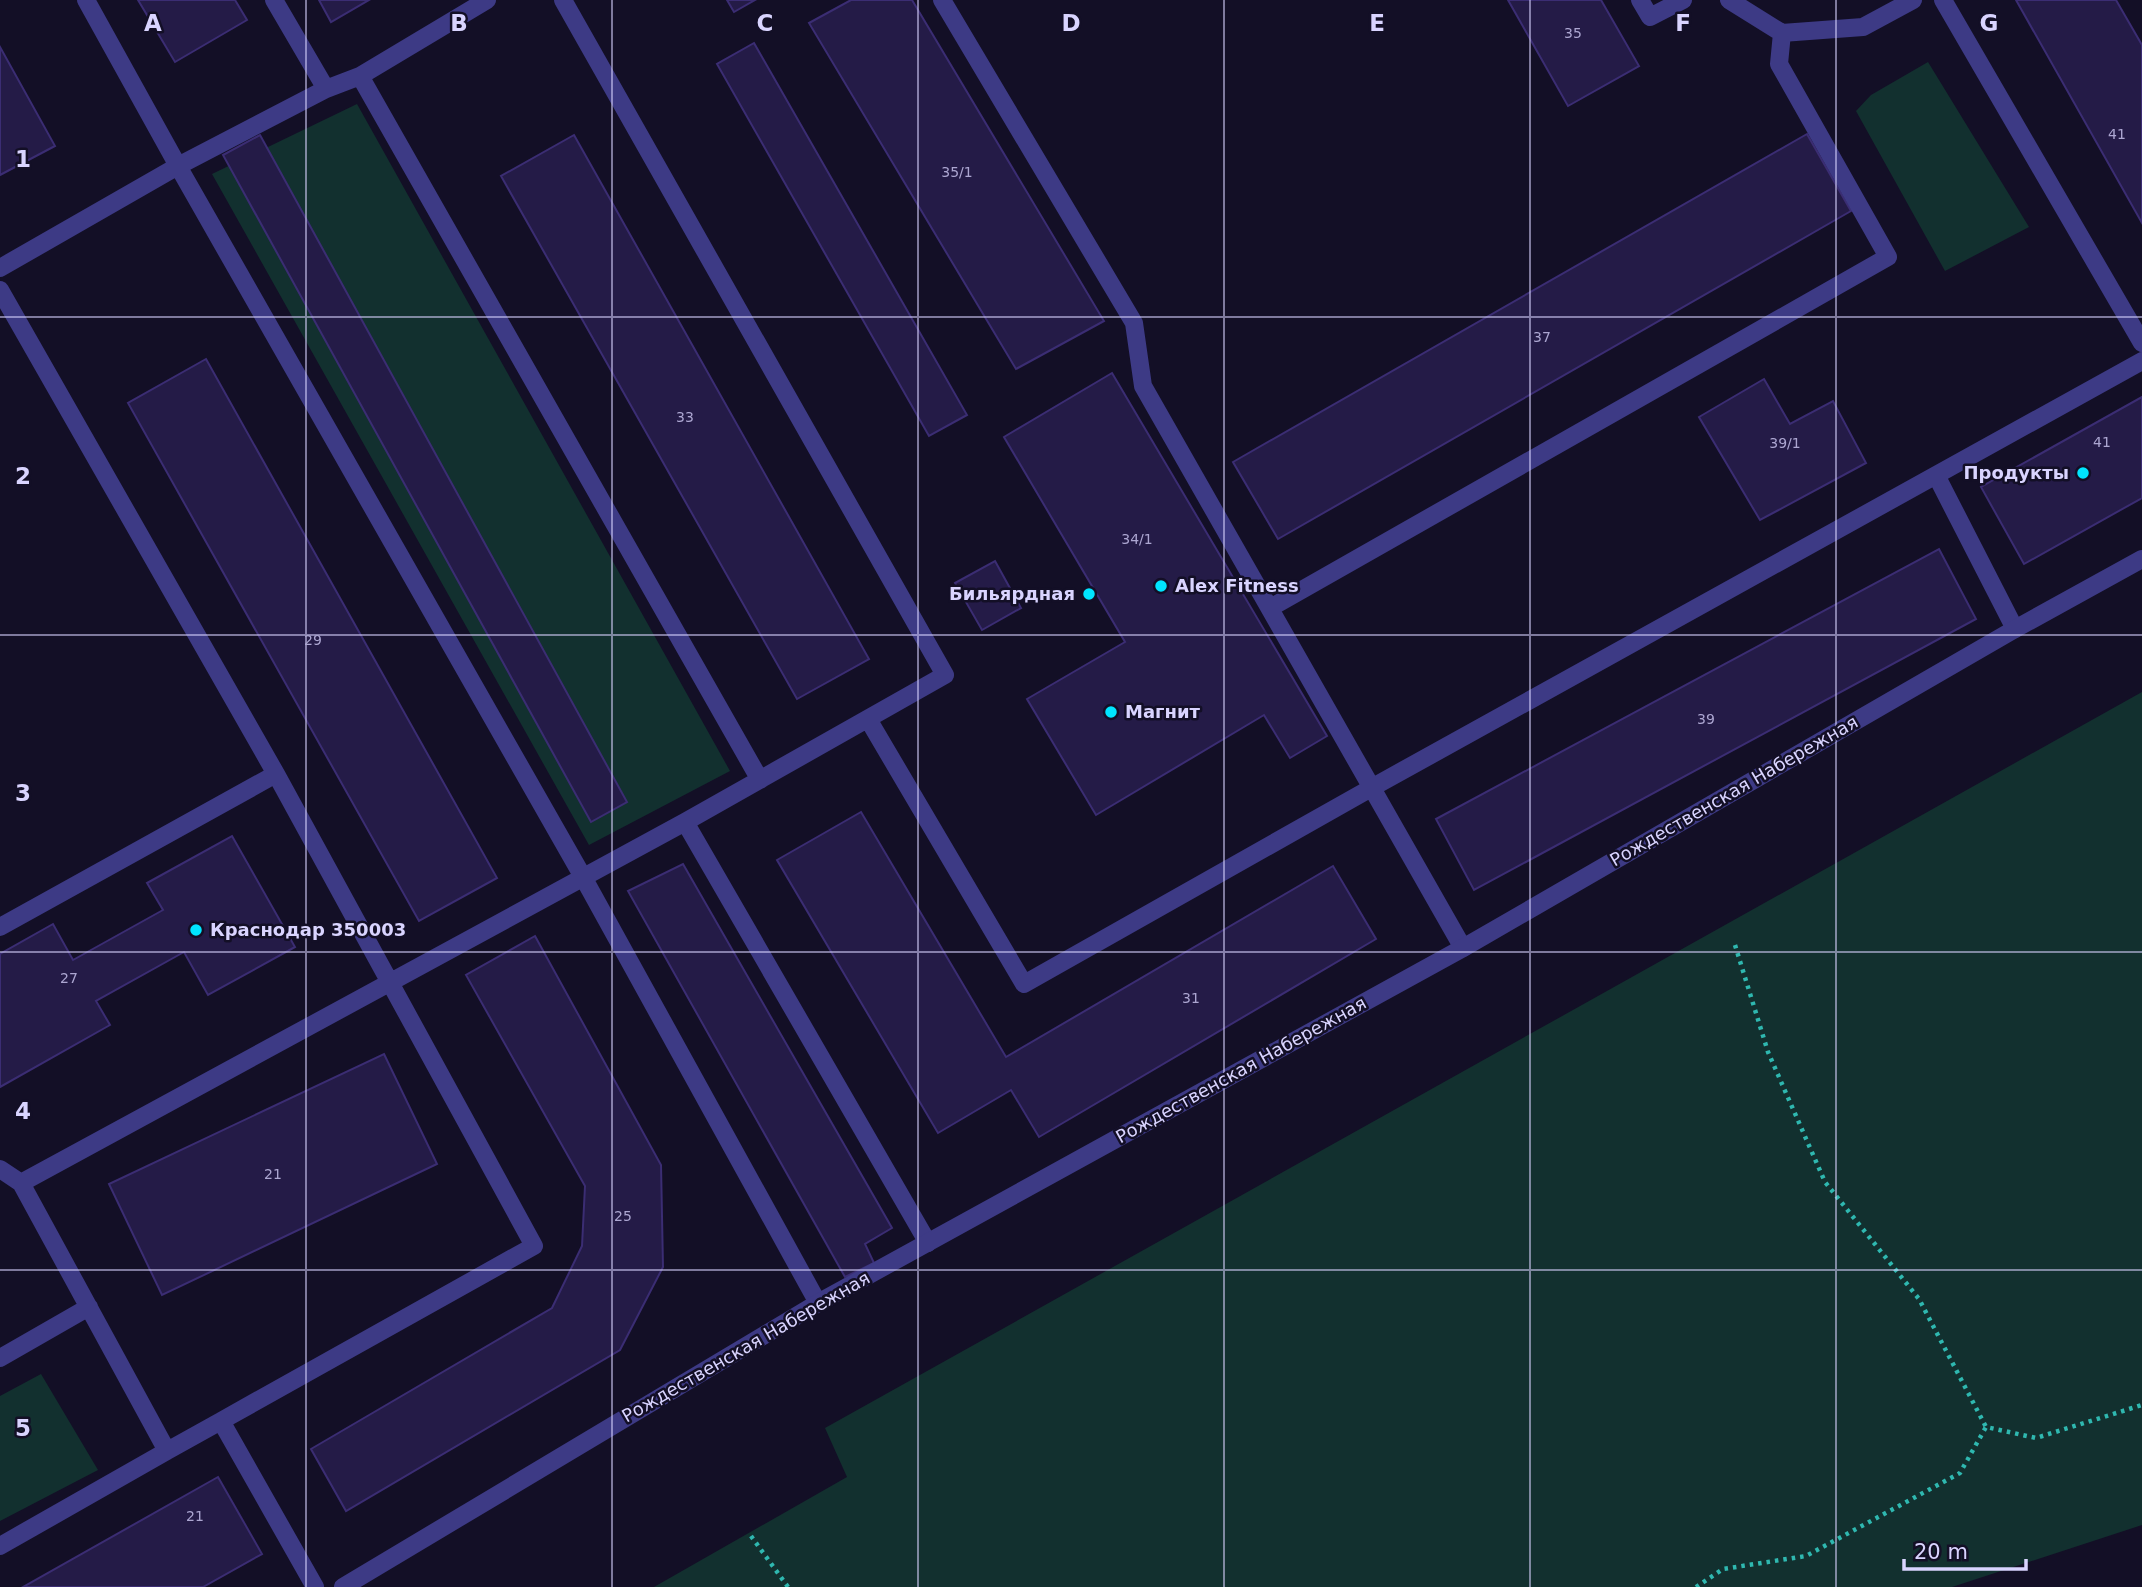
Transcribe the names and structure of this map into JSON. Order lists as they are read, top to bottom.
{
  "streets": {
    "street": ["Рождественская Набережная"]
  },
  "places": [
    "Продукты",
    "Alex Fitness",
    "Бильярдная",
    "Магнит",
    "Краснодар 350003"
  ],
  "house_numbers": [
    "35",
    "41",
    "35/1",
    "37",
    "33",
    "41",
    "39/1",
    "34/1",
    "29",
    "39",
    "27",
    "31",
    "21",
    "25",
    "21"
  ],
  "scale_bar": "20 m",
  "grid": {
    "columns": [
      "A",
      "B",
      "C",
      "D",
      "E",
      "F",
      "G"
    ],
    "rows": [
      "1",
      "2",
      "3",
      "4",
      "5"
    ]
  }
}
